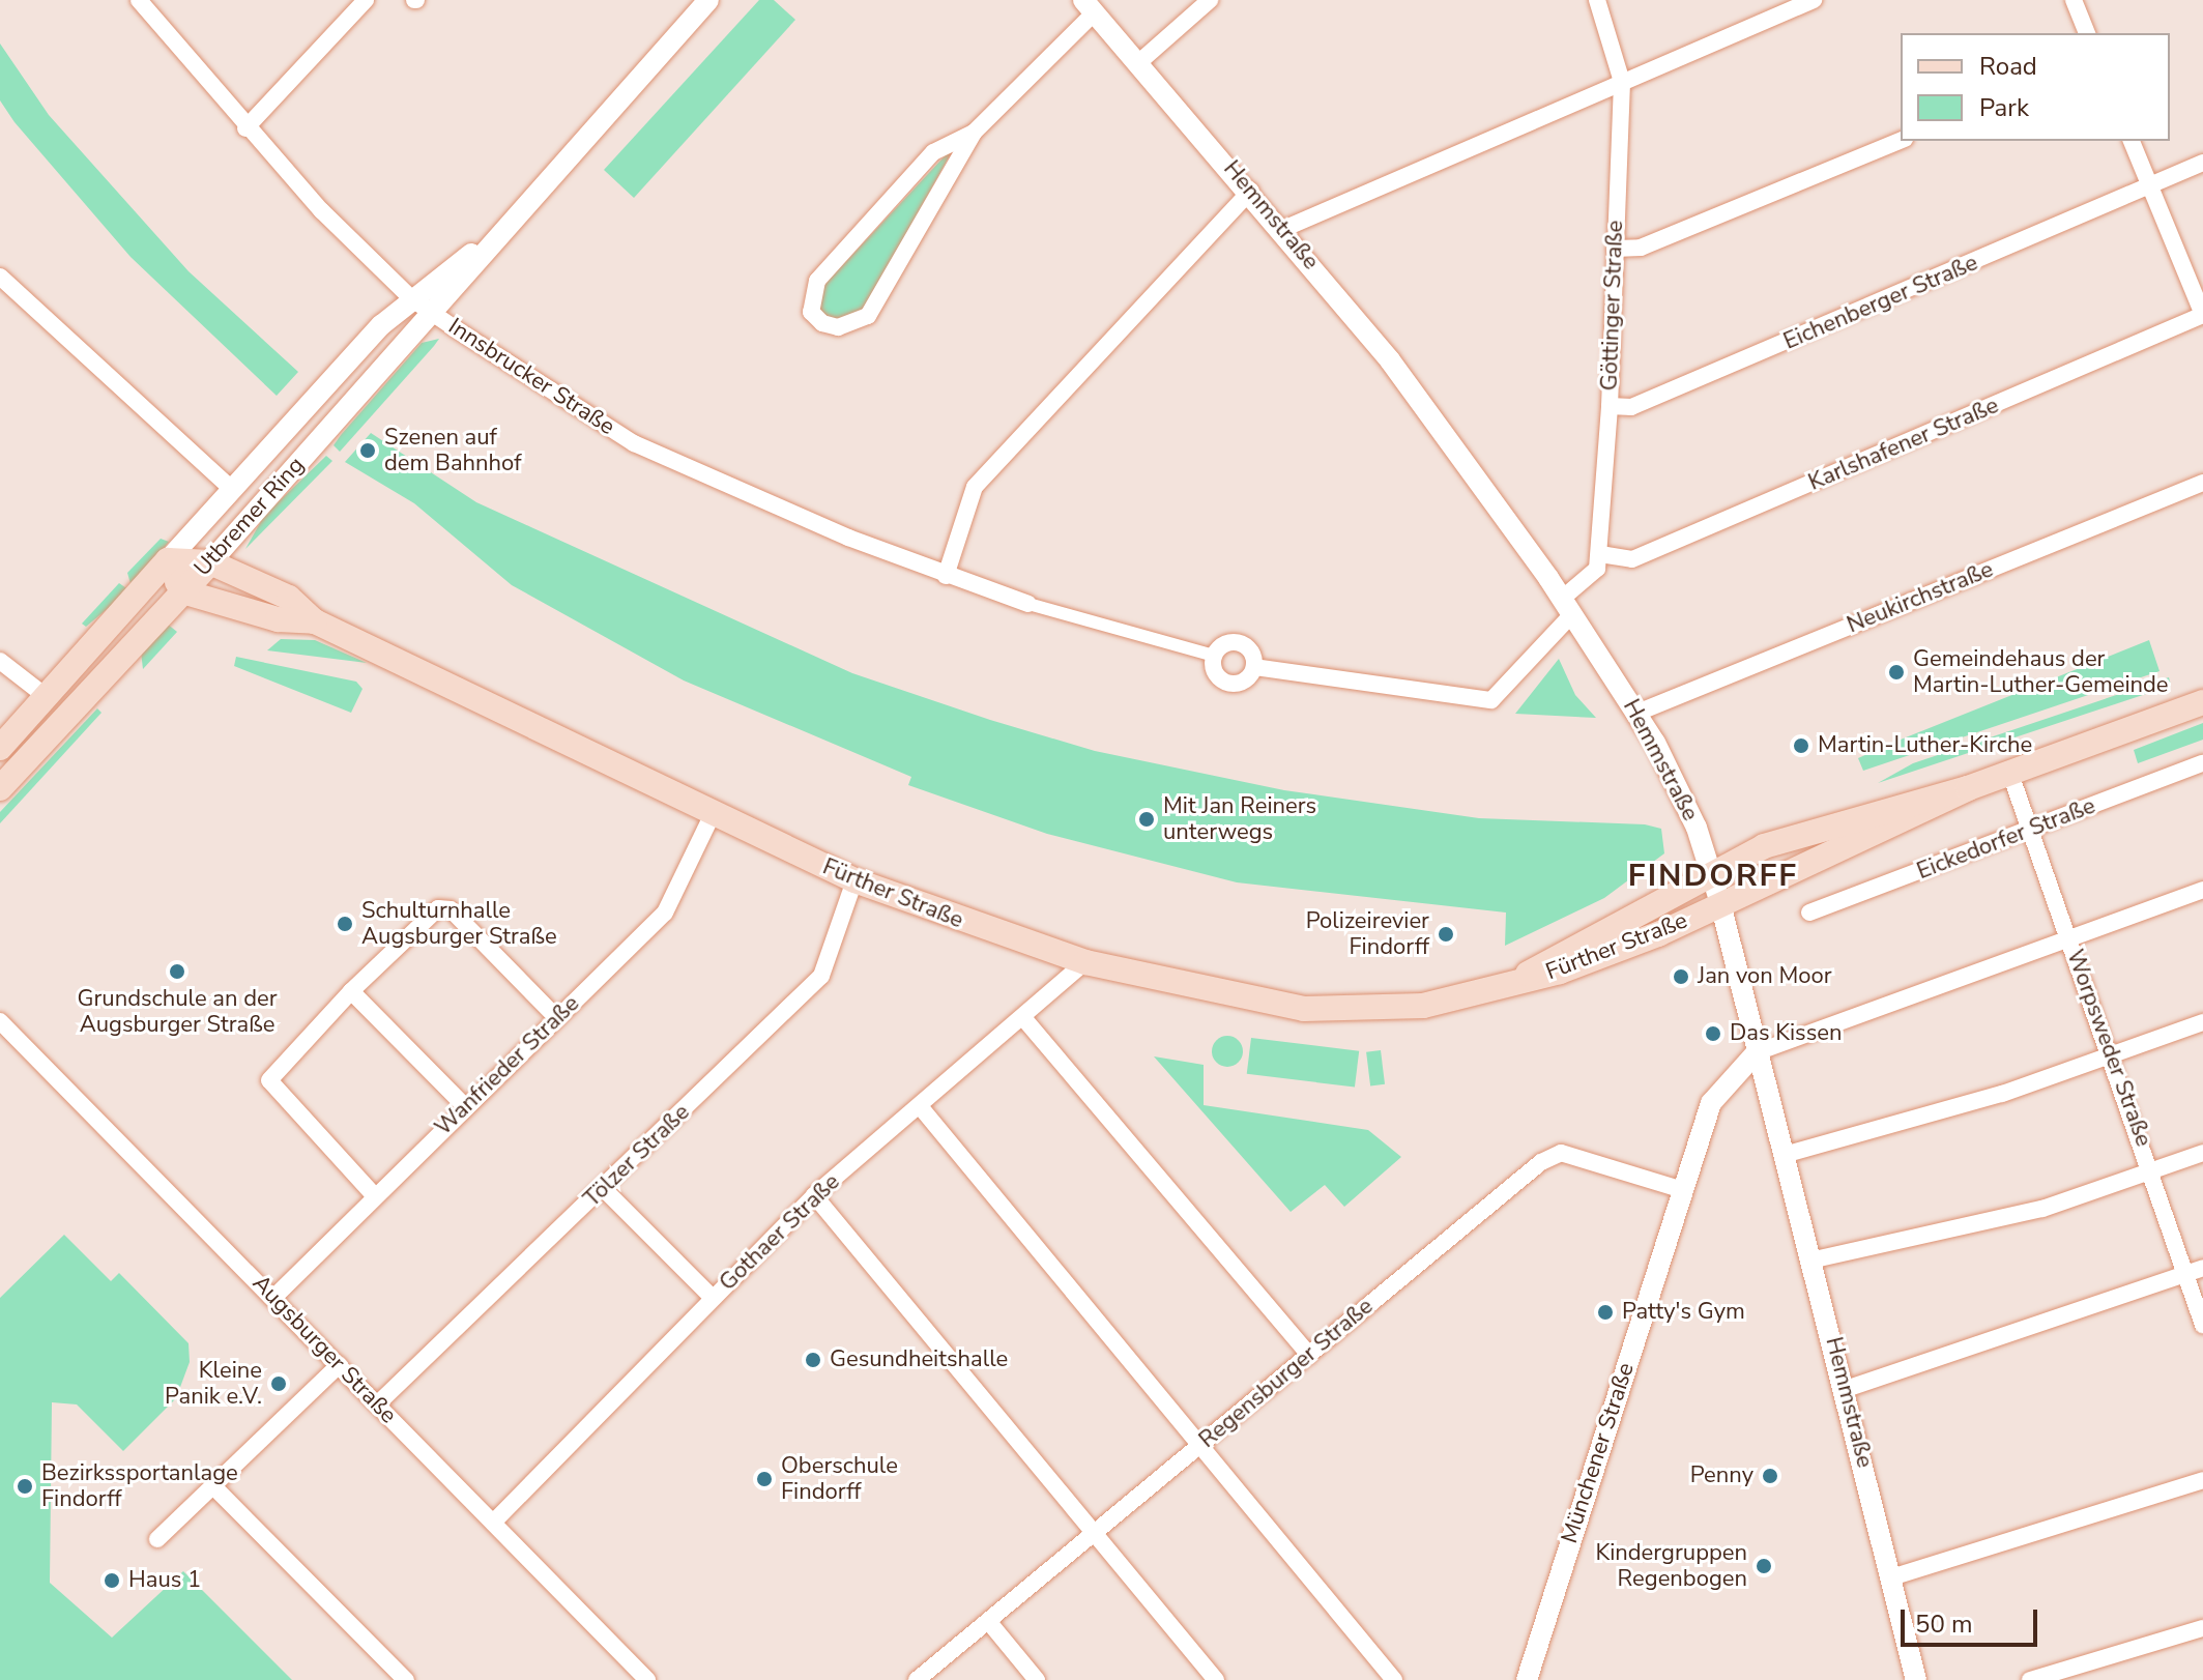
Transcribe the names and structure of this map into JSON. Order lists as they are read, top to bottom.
{
  "streets": {
    "main road": ["Utbremer Ring", "Fürther Straße"],
    "street": [
      "Hemmstraße",
      "Eichenberger Straße",
      "Göttinger Straße",
      "Innsbrucker Straße",
      "Karlshafener Straße",
      "Neukirchstraße",
      "Eickedorfer Straße",
      "Worpsweder Straße",
      "Wanfrieder Straße",
      "Tölzer Straße",
      "Gothaer Straße",
      "Augsburger Straße",
      "Regensburger Straße",
      "Münchener Straße"
    ]
  },
  "crossings": [
    ["Hemmstraße", "Neukirchstraße"],
    ["Hemmstraße", "Fürther Straße"],
    ["Hemmstraße", "Münchener Straße"],
    ["Eichenberger Straße", "Göttinger Straße"],
    ["Göttinger Straße", "Karlshafener Straße"],
    ["Innsbrucker Straße", "Utbremer Ring"],
    ["Utbremer Ring", "Fürther Straße"],
    ["Eickedorfer Straße", "Worpsweder Straße"],
    ["Fürther Straße", "Wanfrieder Straße"],
    ["Fürther Straße", "Tölzer Straße"],
    ["Fürther Straße", "Gothaer Straße"],
    ["Wanfrieder Straße", "Augsburger Straße"],
    ["Tölzer Straße", "Augsburger Straße"],
    ["Gothaer Straße", "Augsburger Straße"],
    ["Regensburger Straße", "Münchener Straße"]
  ],
  "districts": ["FINDORFF"],
  "places": [
    "Szenen auf dem Bahnhof",
    "Gemeindehaus der Martin-Luther-Gemeinde",
    "Martin-Luther-Kirche",
    "Mit Jan Reiners unterwegs",
    "Schulturnhalle Augsburger Straße",
    "Polizeirevier Findorff",
    "Grundschule an der Augsburger Straße",
    "Jan von Moor",
    "Das Kissen",
    "Patty's Gym",
    "Gesundheitshalle",
    "Kleine Panik e.V.",
    "Penny",
    "Oberschule Findorff",
    "Bezirkssportanlage Findorff",
    "Kindergruppen Regenbogen",
    "Haus 1"
  ],
  "legend": ["Road", "Park"],
  "scale_bar": "50 m"
}
